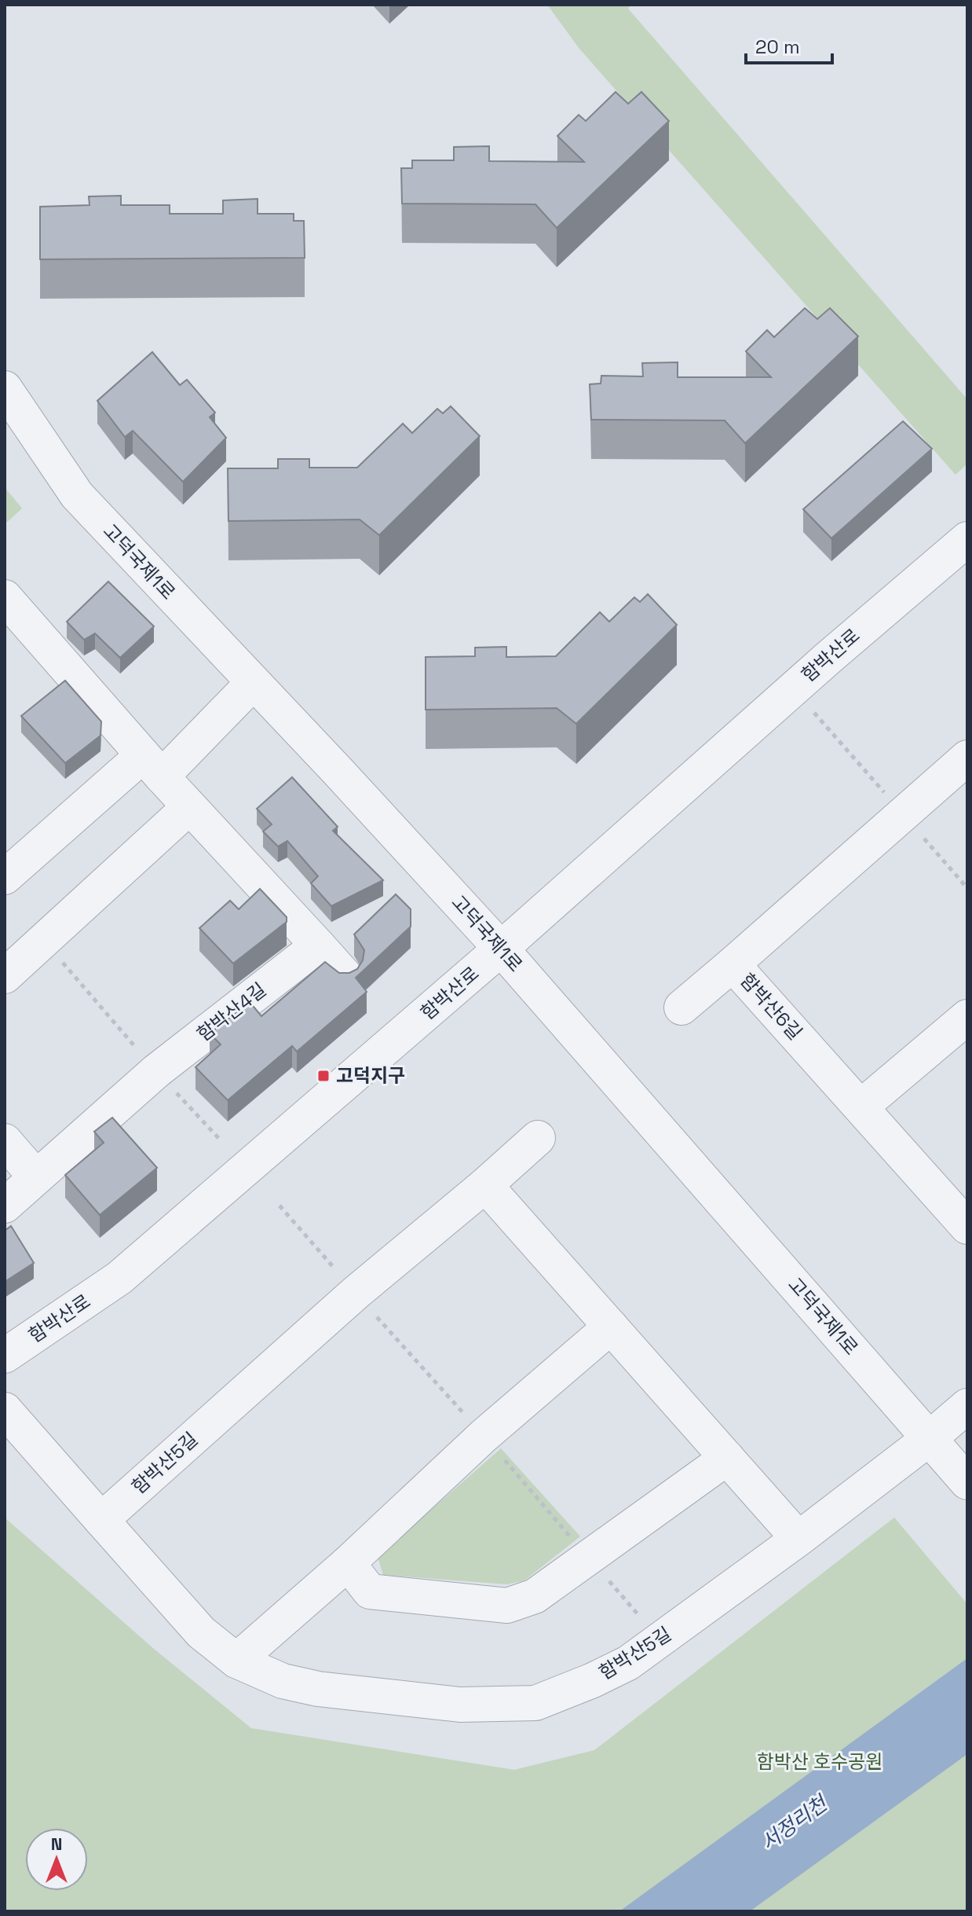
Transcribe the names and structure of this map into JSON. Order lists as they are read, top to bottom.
{
  "streets": {
    "street": [
      "고덕국제1로",
      "함박산로",
      "함박산6길",
      "함박산4길",
      "함박산5길"
    ]
  },
  "crossings": [
    ["고덕국제1로", "함박산로"],
    ["고덕국제1로", "함박산5길"]
  ],
  "water": ["서정리천"],
  "parks": ["함박산 호수공원"],
  "places": {
    "transit": ["고덕지구"]
  },
  "scale_bar": "20 m",
  "north": "top"
}
